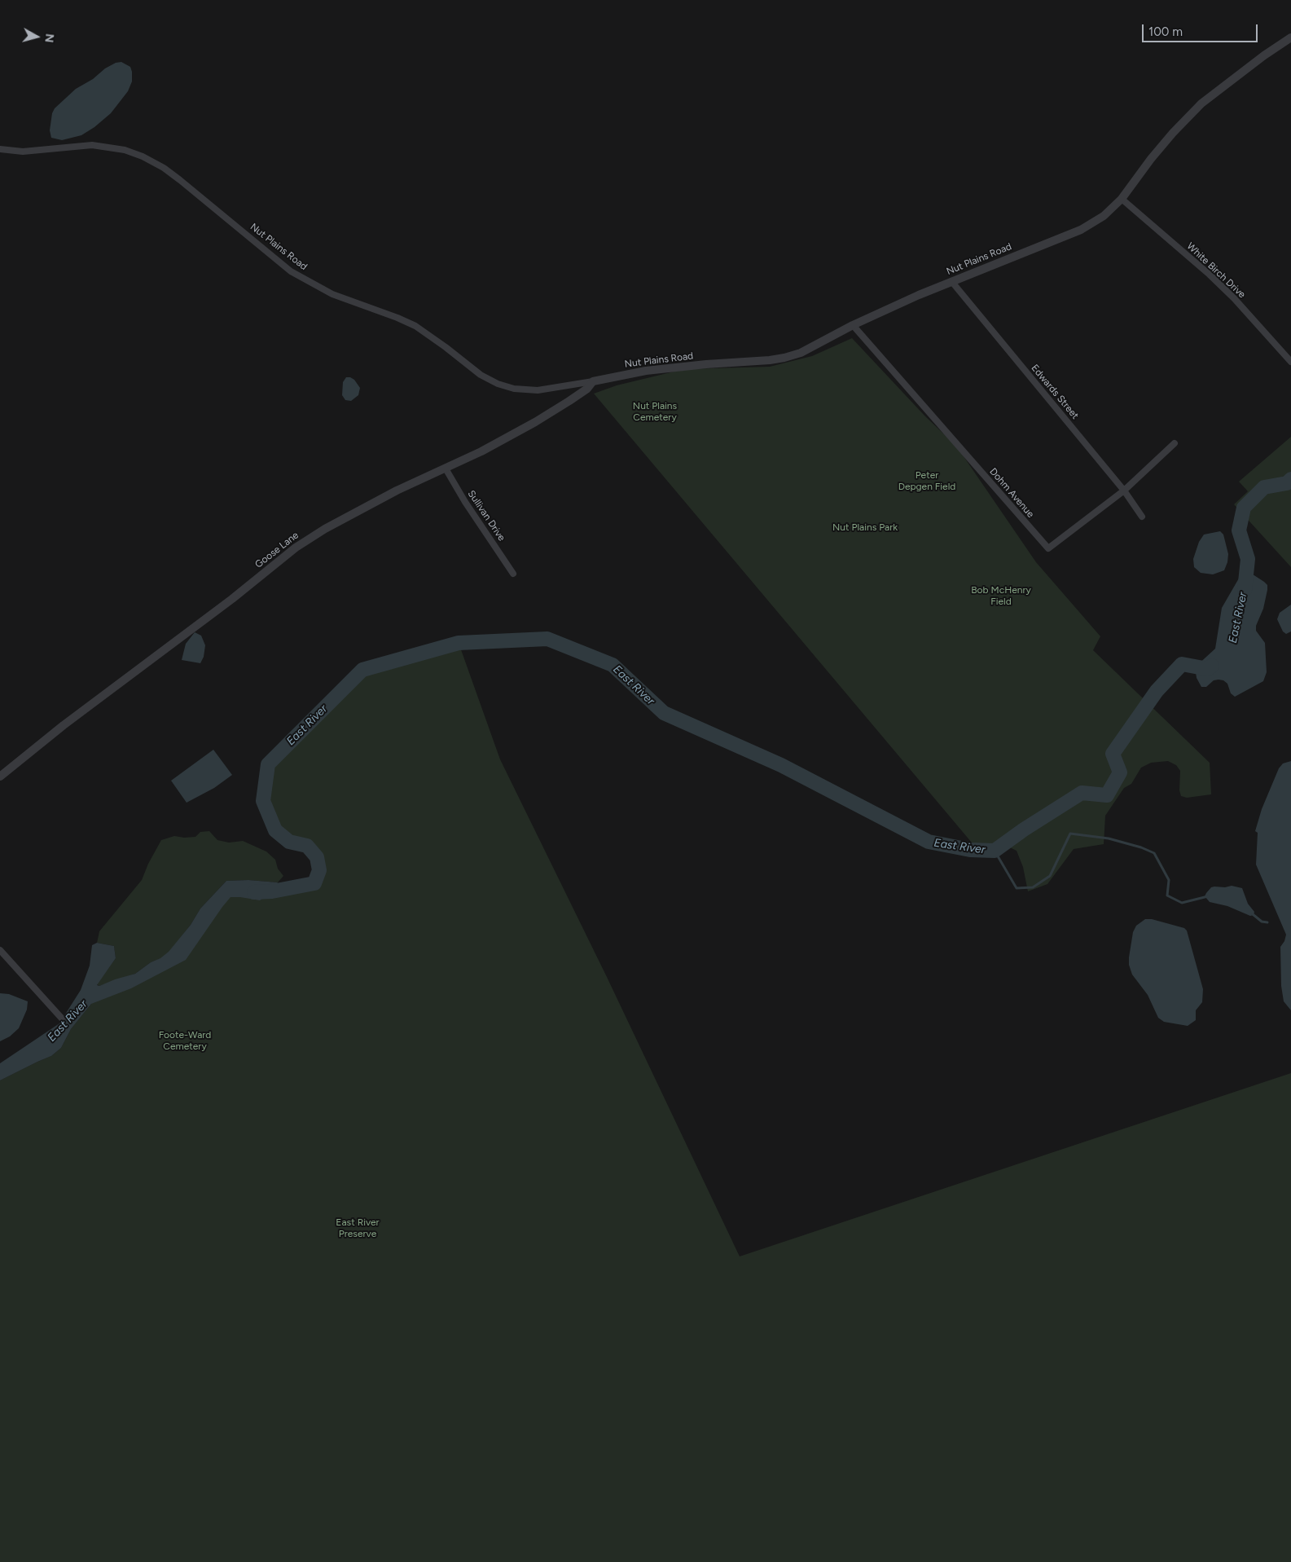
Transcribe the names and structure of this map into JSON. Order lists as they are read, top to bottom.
{
  "streets": {
    "street": [
      "Nut Plains Road",
      "White Birch Drive",
      "Edwards Street",
      "Dohm Avenue",
      "Sullivan Drive",
      "Goose Lane"
    ]
  },
  "crossings": [
    ["Nut Plains Road", "White Birch Drive"],
    ["Nut Plains Road", "Edwards Street"],
    ["Nut Plains Road", "Dohm Avenue"],
    ["Nut Plains Road", "Goose Lane"],
    ["Edwards Street", "Dohm Avenue"],
    ["Sullivan Drive", "Goose Lane"]
  ],
  "water": ["East River"],
  "parks": [
    "Nut Plains Cemetery",
    "Peter Depgen Field",
    "Nut Plains Park",
    "Bob McHenry Field",
    "Foote-Ward Cemetery",
    "East River Preserve"
  ],
  "scale_bar": "100 m",
  "north": "right"
}
